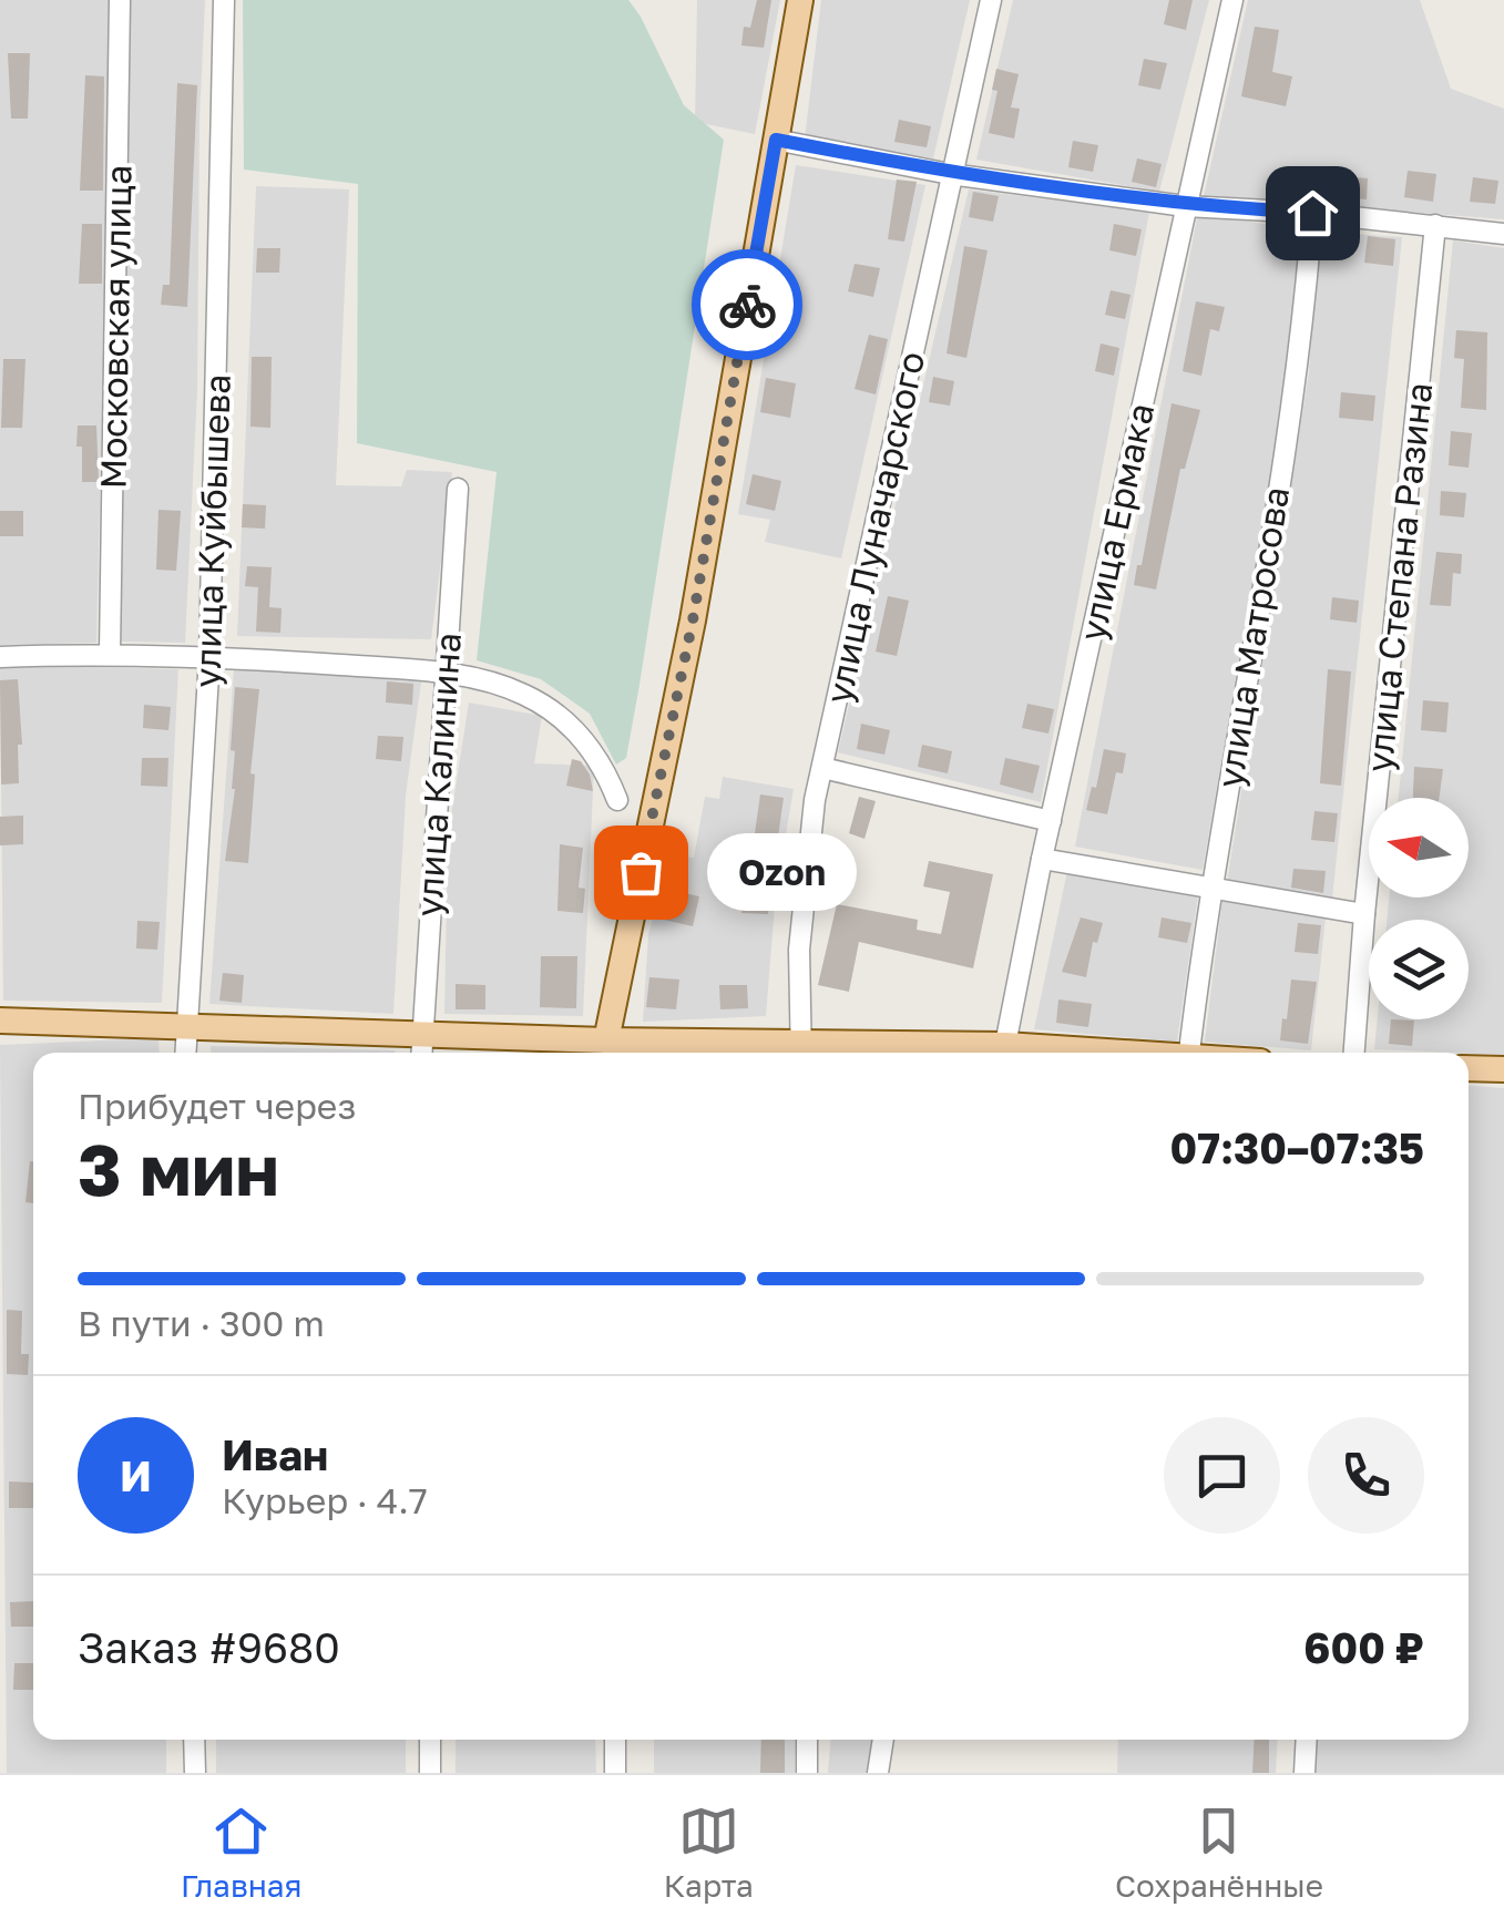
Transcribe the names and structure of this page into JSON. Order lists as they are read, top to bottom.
{
  "streets": {
    "street": [
      "Московская улица",
      "улица Ермака",
      "улица Луначарского",
      "улица Куйбышева",
      "улица Степана Разина",
      "улица Матросова",
      "улица Калинина"
    ]
  },
  "places": ["Ozon"],
  "north": "left",
  "page": {
    "bubble": "Ozon",
    "heading": ["3 мин", "Прибудет через", "07:30–07:35"],
    "panel": [
      "Иван",
      "Курьер · 4.7",
      "Заказ #9680",
      "600 ₽"
    ],
    "bar": "В пути · 300 m",
    "round": "И",
    "tabs": ["Главная", "Карта", "Сохранённые"]
  }
}
